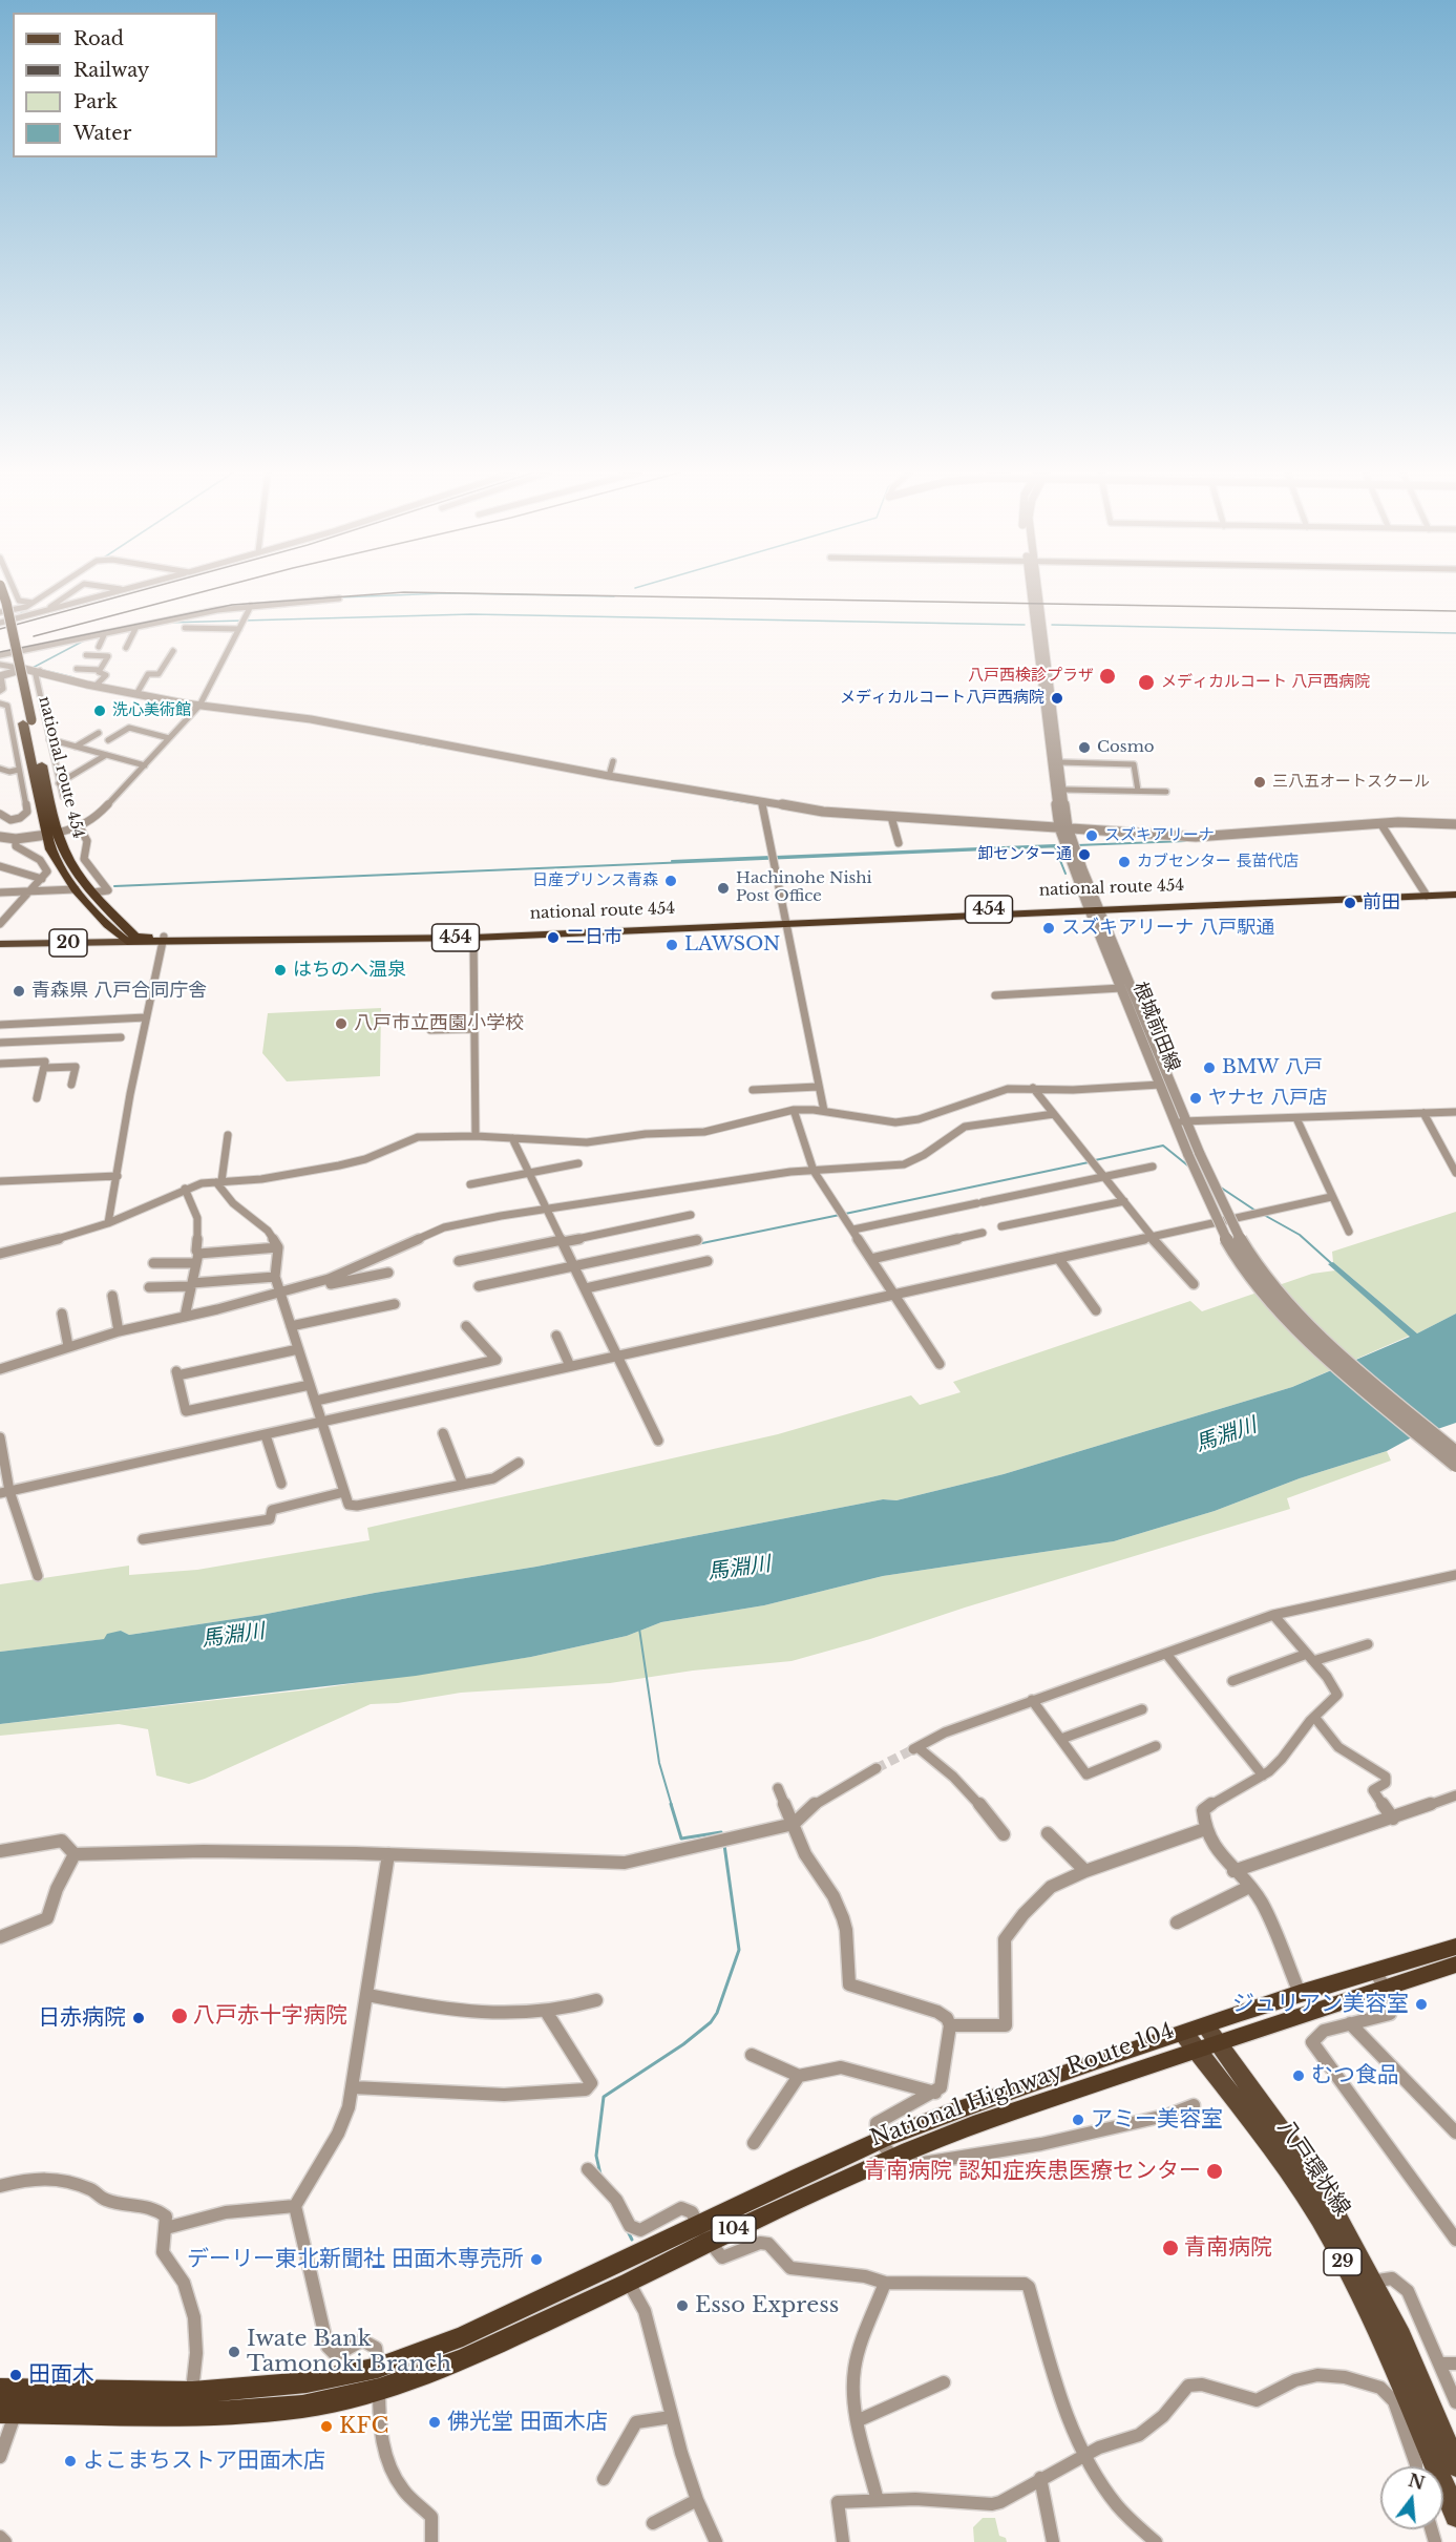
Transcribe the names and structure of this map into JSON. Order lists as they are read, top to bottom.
{
  "streets": {
    "highway": [
      "national route 454",
      "454",
      "National Highway Route 104",
      "104"
    ],
    "main road": ["20", "八戸環状線", "29"],
    "street": ["根城前田線"]
  },
  "crossings": [
    ["national route 454", "20"],
    ["national route 454", "根城前田線"],
    ["National Highway Route 104", "八戸環状線"]
  ],
  "water": ["馬淵川"],
  "places": [
    "八戸西検診プラザ",
    "メディカルコート 八戸西病院",
    "メディカルコート八戸西病院",
    "洗心美術館",
    "Cosmo",
    "三八五オートスクール",
    "スズキアリーナ",
    "卸センター通",
    "カブセンター 長苗代店",
    "日産プリンス青森",
    "Hachinohe Nishi Post Office",
    "前田",
    "スズキアリーナ 八戸駅通",
    "二日市",
    "LAWSON",
    "はちのへ温泉",
    "青森県 八戸合同庁舎",
    "八戸市立西園小学校",
    "BMW 八戸",
    "ヤナセ 八戸店",
    "ジュリアン美容室",
    "八戸赤十字病院",
    "日赤病院",
    "むつ食品",
    "アミー美容室",
    "青南病院 認知症疾患医療センター",
    "青南病院",
    "デーリー東北新聞社 田面木専売所",
    "Esso Express",
    "Iwate Bank Tamonoki Branch",
    "田面木",
    "佛光堂 田面木店",
    "KFC",
    "よこまちストア田面木店"
  ],
  "legend": [
    "Road",
    "Railway",
    "Park",
    "Water"
  ],
  "north": "top"
}
